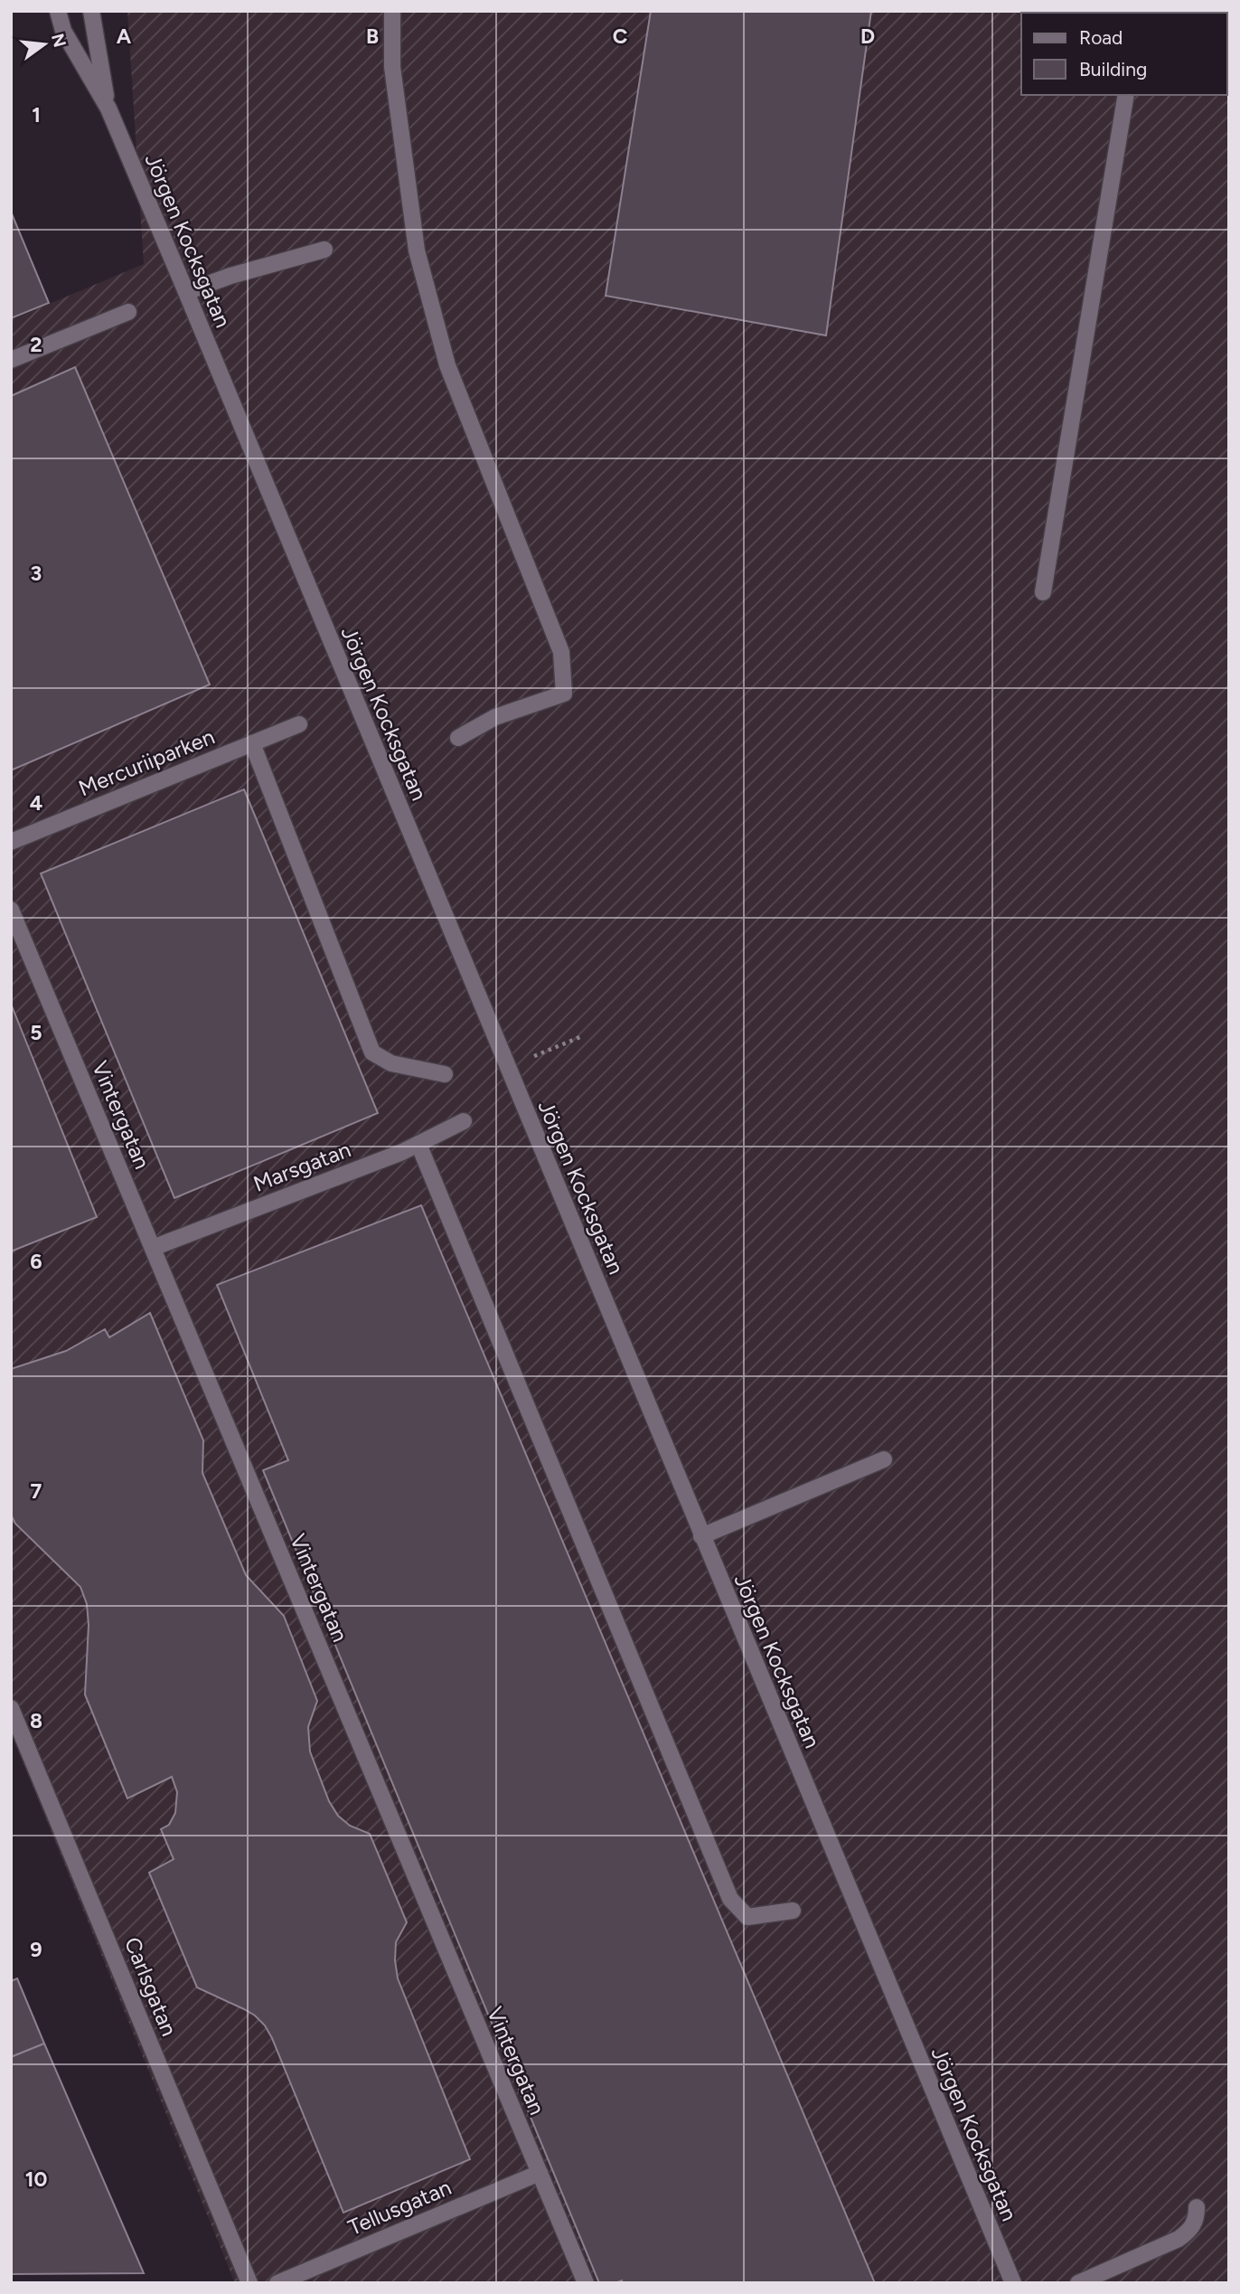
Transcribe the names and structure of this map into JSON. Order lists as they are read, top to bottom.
{
  "streets": {
    "street": [
      "Jörgen Kocksgatan",
      "Mercuriiparken",
      "Vintergatan",
      "Marsgatan",
      "Carlsgatan",
      "Tellusgatan"
    ]
  },
  "crossings": [
    ["Vintergatan", "Marsgatan"],
    ["Vintergatan", "Tellusgatan"]
  ],
  "legend": ["Road", "Building"],
  "north": "right",
  "grid": {
    "columns": [
      "A",
      "B",
      "C",
      "D"
    ],
    "rows": [
      "1",
      "2",
      "3",
      "4",
      "5",
      "6",
      "7",
      "8",
      "9",
      "10"
    ]
  }
}
